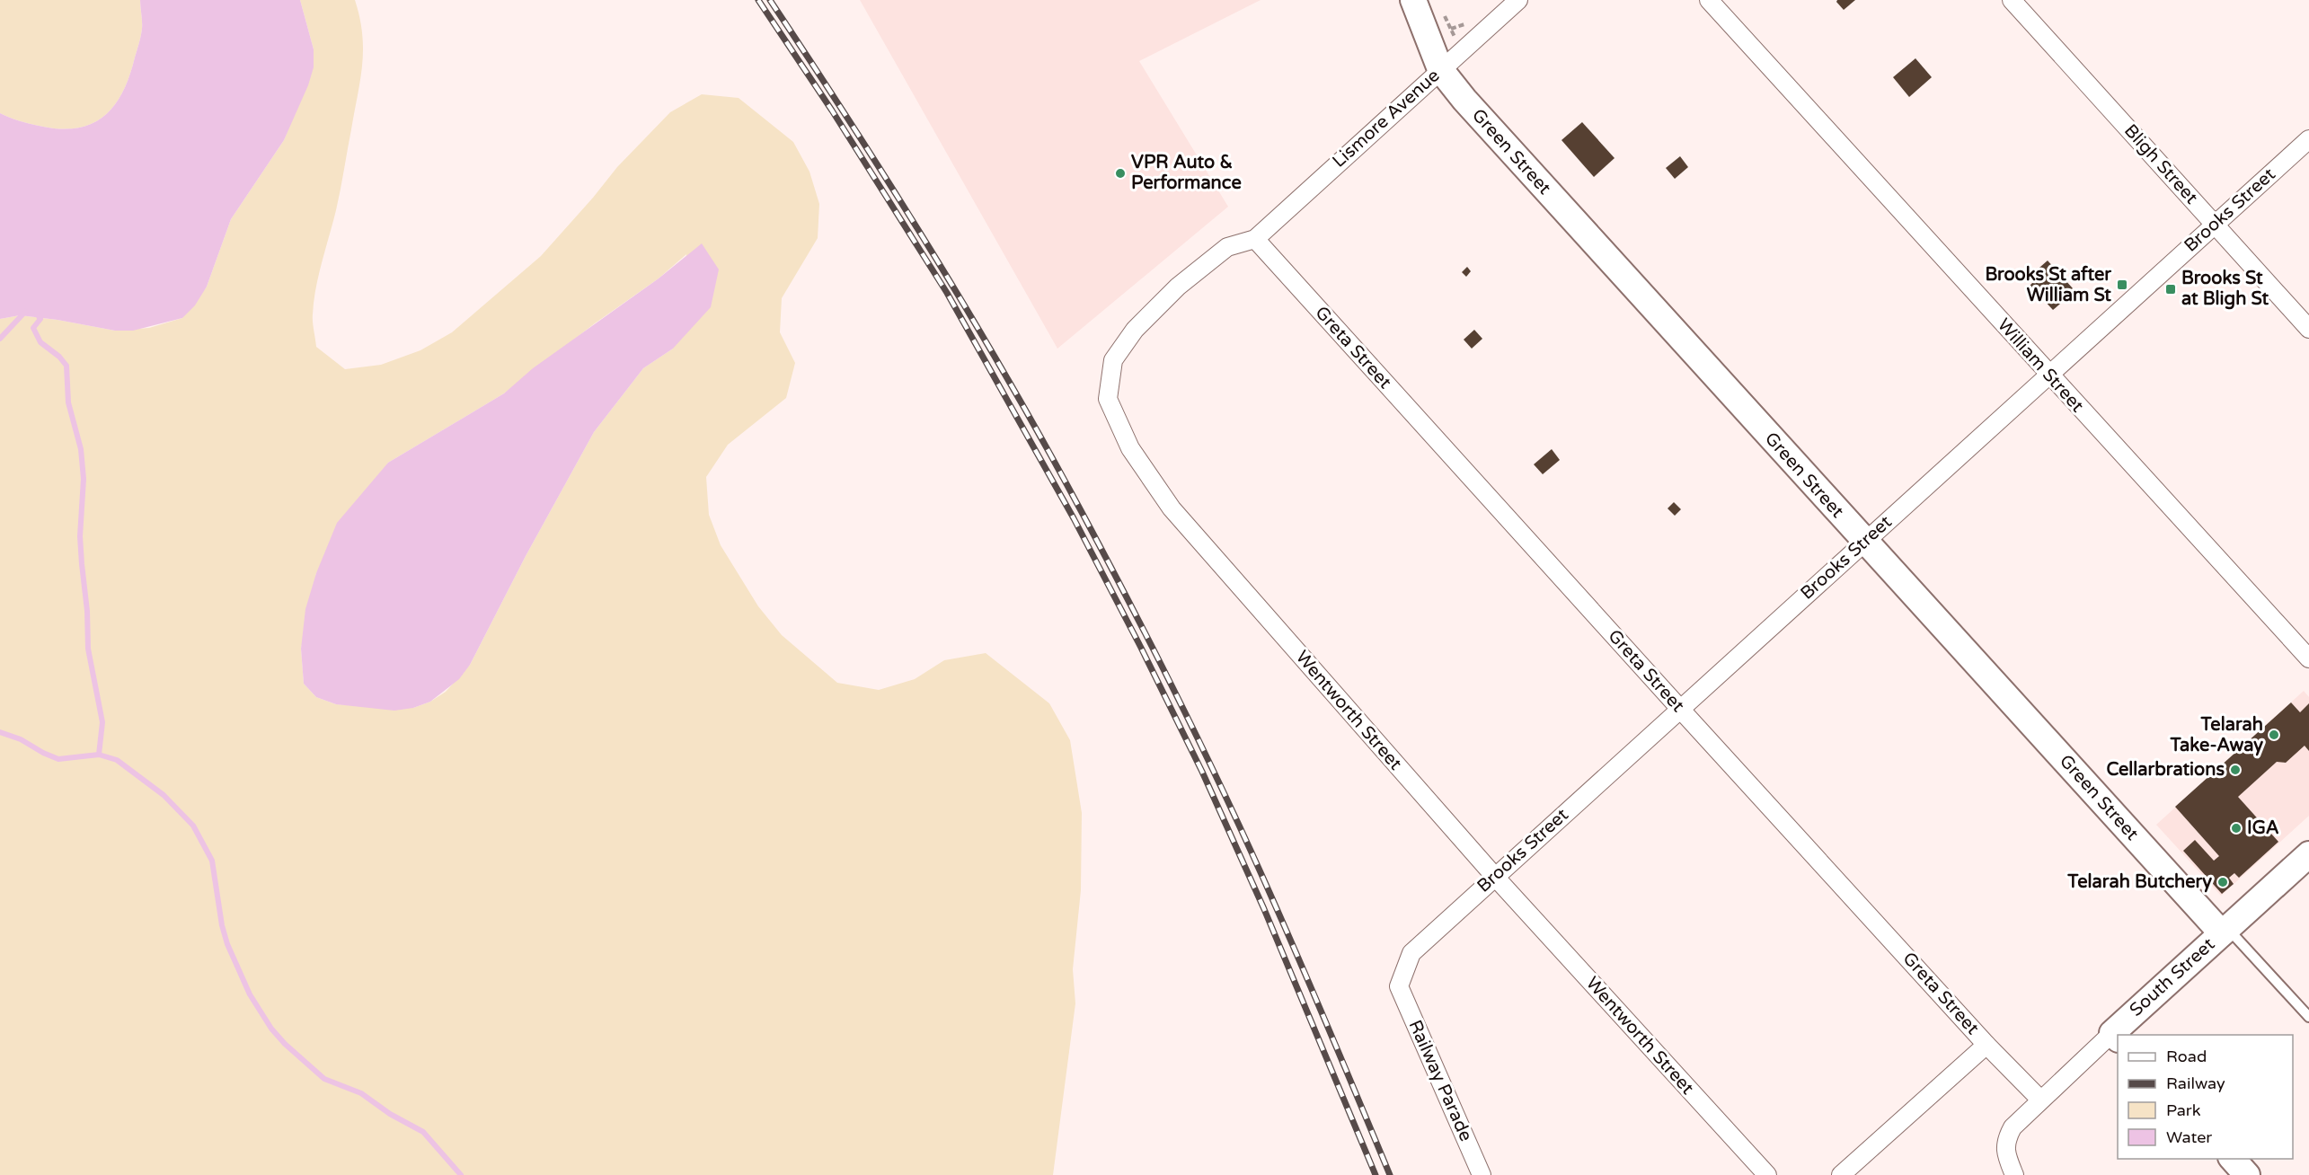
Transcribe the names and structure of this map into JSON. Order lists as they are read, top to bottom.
{
  "streets": {
    "street": [
      "Lismore Avenue",
      "Green Street",
      "Bligh Street",
      "Brooks Street",
      "Greta Street",
      "William Street",
      "Wentworth Street",
      "South Street",
      "Railway Parade"
    ]
  },
  "crossings": [
    ["Lismore Avenue", "Green Street"],
    ["Lismore Avenue", "Greta Street"],
    ["Lismore Avenue", "Wentworth Street"],
    ["Green Street", "Brooks Street"],
    ["Green Street", "South Street"],
    ["Bligh Street", "Brooks Street"],
    ["Brooks Street", "Greta Street"],
    ["Brooks Street", "William Street"],
    ["Brooks Street", "Wentworth Street"],
    ["Brooks Street", "Railway Parade"],
    ["Greta Street", "Wentworth Street"],
    ["Greta Street", "South Street"]
  ],
  "places": {
    "other": [
      "VPR Auto & Performance",
      "Telarah Take-Away",
      "Cellarbrations",
      "IGA",
      "Telarah Butchery"
    ],
    "transit": ["Brooks St after William St", "Brooks St at Bligh St"]
  },
  "legend": [
    "Road",
    "Railway",
    "Park",
    "Water"
  ]
}
